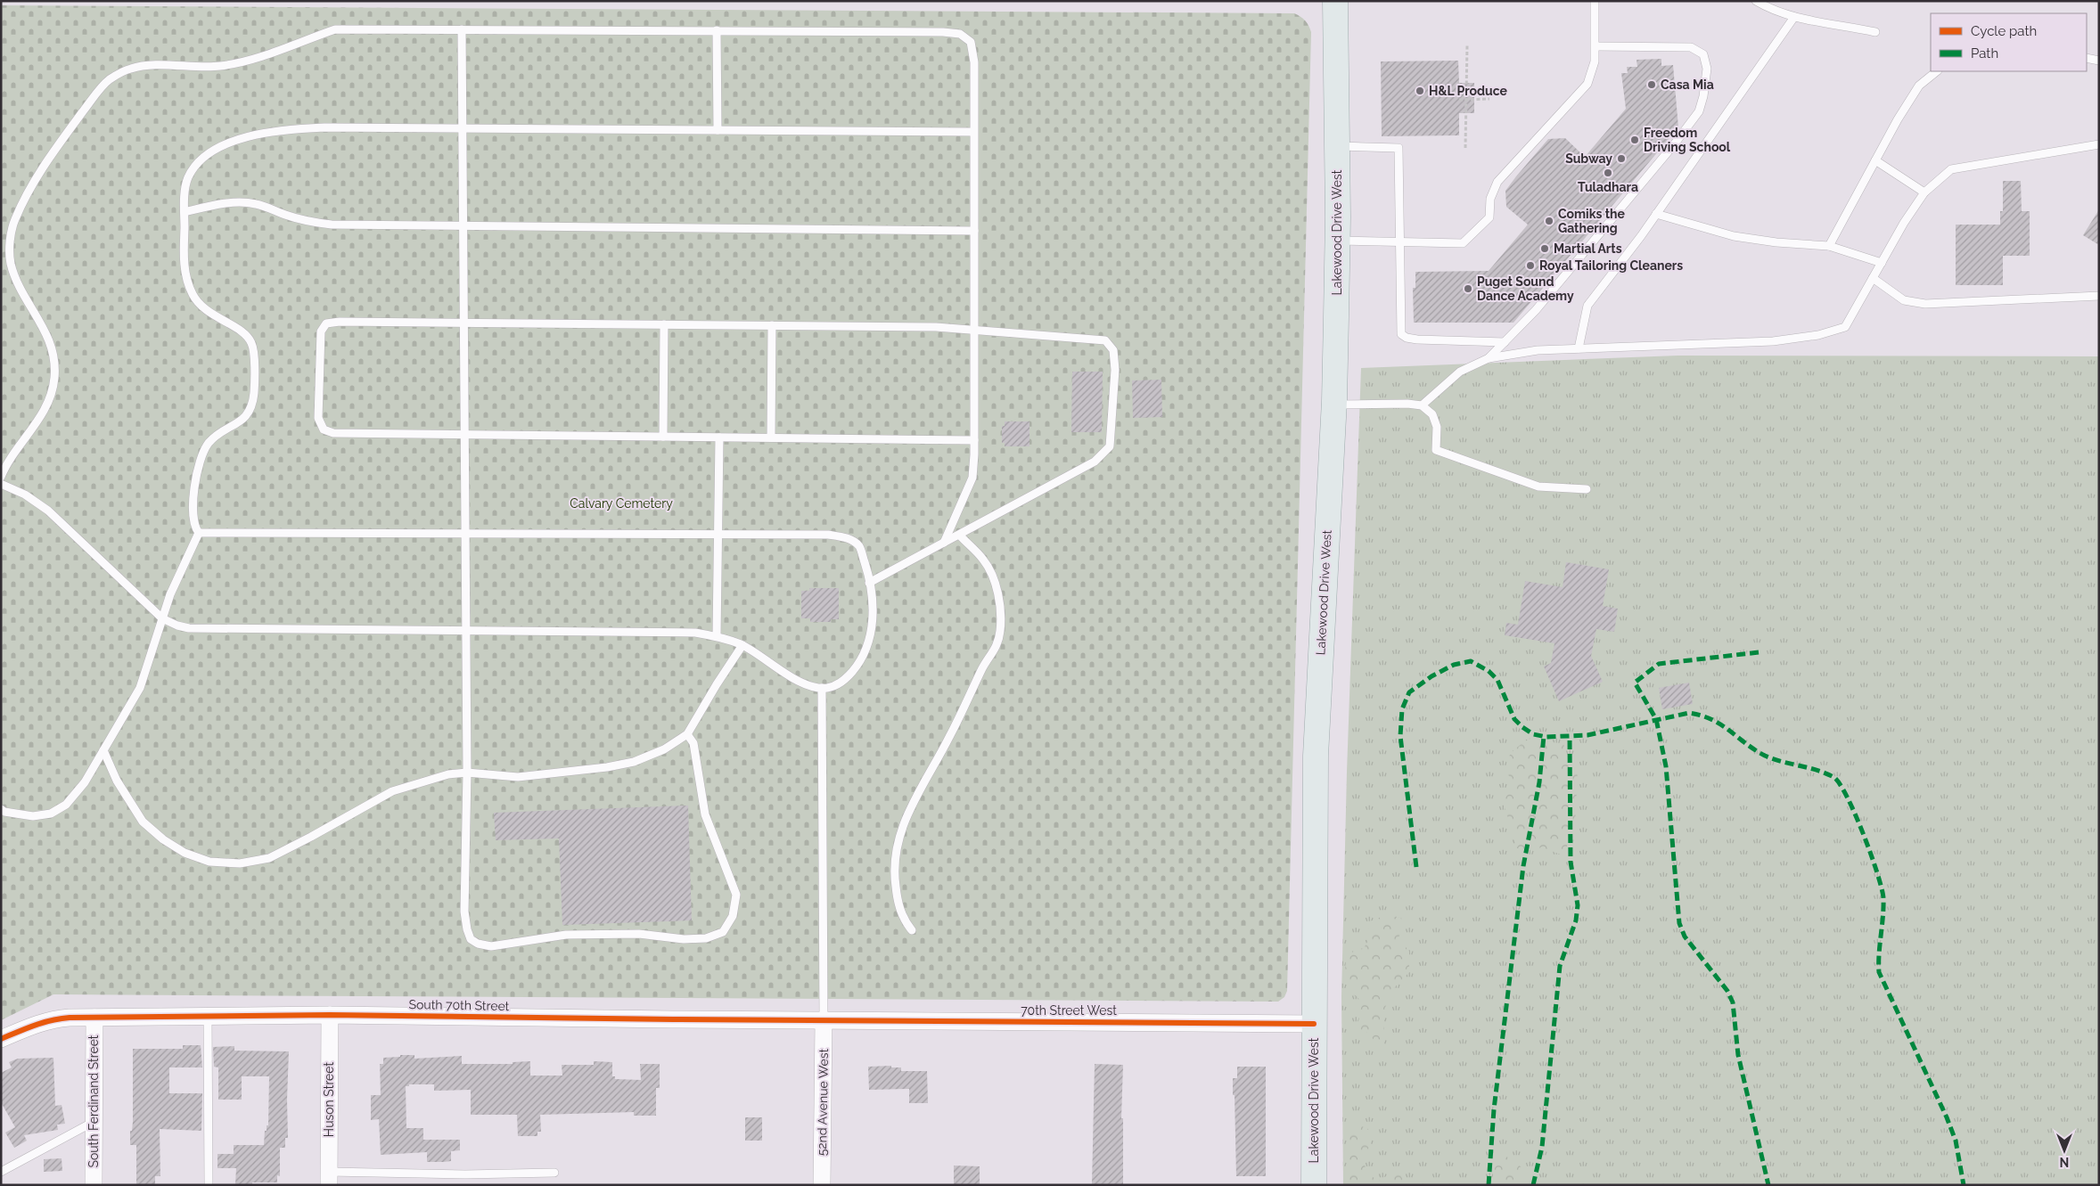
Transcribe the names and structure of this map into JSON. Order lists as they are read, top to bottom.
{
  "streets": {
    "main road": ["Lakewood Drive West"],
    "street": [
      "South 70th Street",
      "70th Street West",
      "Huson Street",
      "South Ferdinand Street",
      "52nd Avenue West"
    ]
  },
  "crossings": [
    ["Lakewood Drive West", "70th Street West"],
    ["South 70th Street", "70th Street West"],
    ["South 70th Street", "Huson Street"],
    ["South 70th Street", "South Ferdinand Street"],
    ["South 70th Street", "52nd Avenue West"],
    ["70th Street West", "52nd Avenue West"]
  ],
  "parks": ["Calvary Cemetery"],
  "places": [
    "Casa Mia",
    "H&L Produce",
    "Freedom Driving School",
    "Subway",
    "Tuladhara",
    "Comiks the Gathering",
    "Martial Arts",
    "Royal Tailoring Cleaners",
    "Puget Sound Dance Academy"
  ],
  "legend": ["Cycle path", "Path"],
  "north": "bottom"
}
